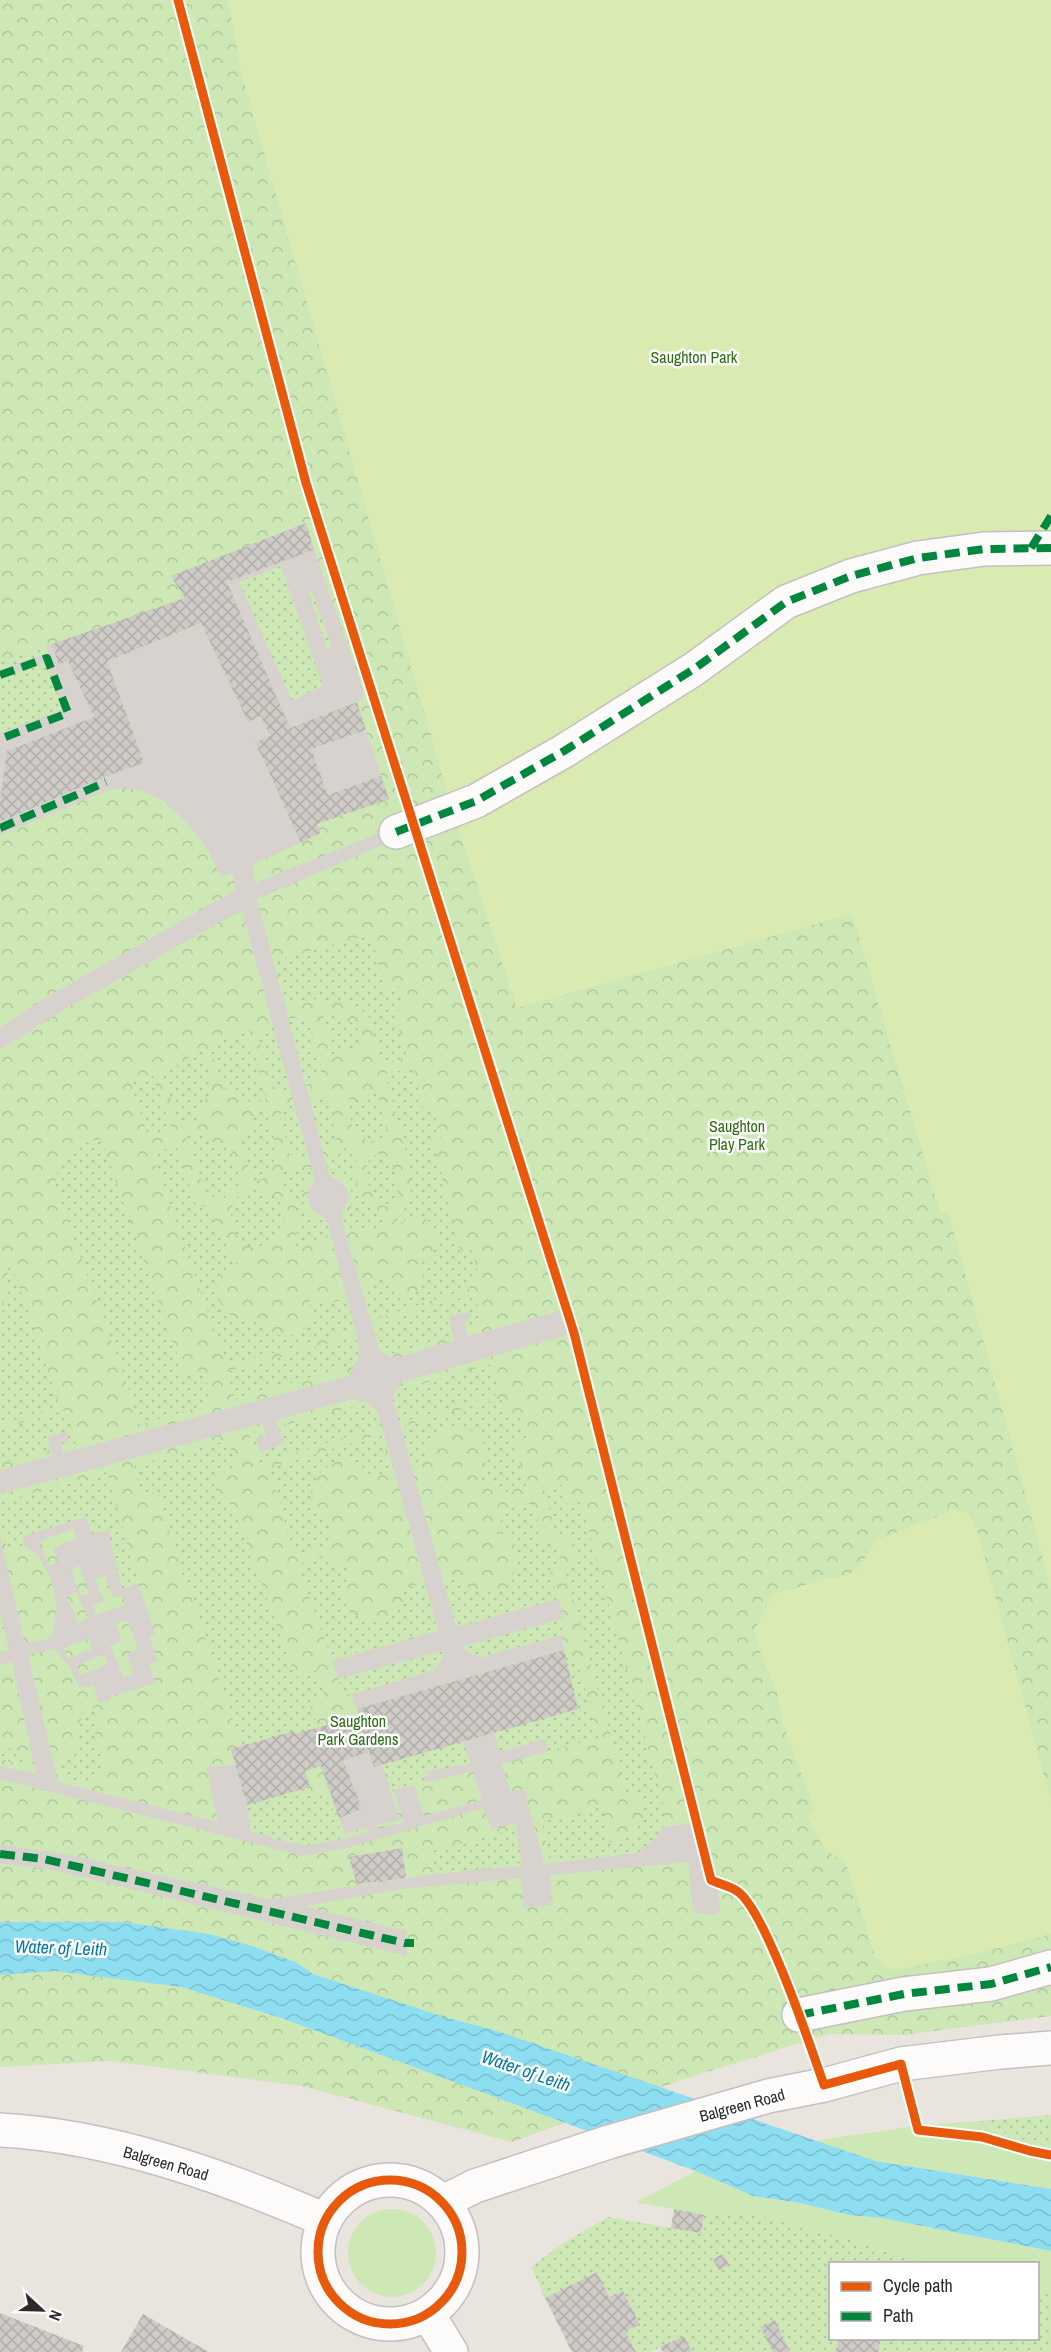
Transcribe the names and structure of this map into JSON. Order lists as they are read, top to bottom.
{
  "streets": {
    "street": ["Balgreen Road"]
  },
  "water": ["Water of Leith"],
  "parks": ["Saughton Park", "Saughton Play Park", "Saughton Park Gardens"],
  "legend": ["Cycle path", "Path"],
  "north": "right"
}
